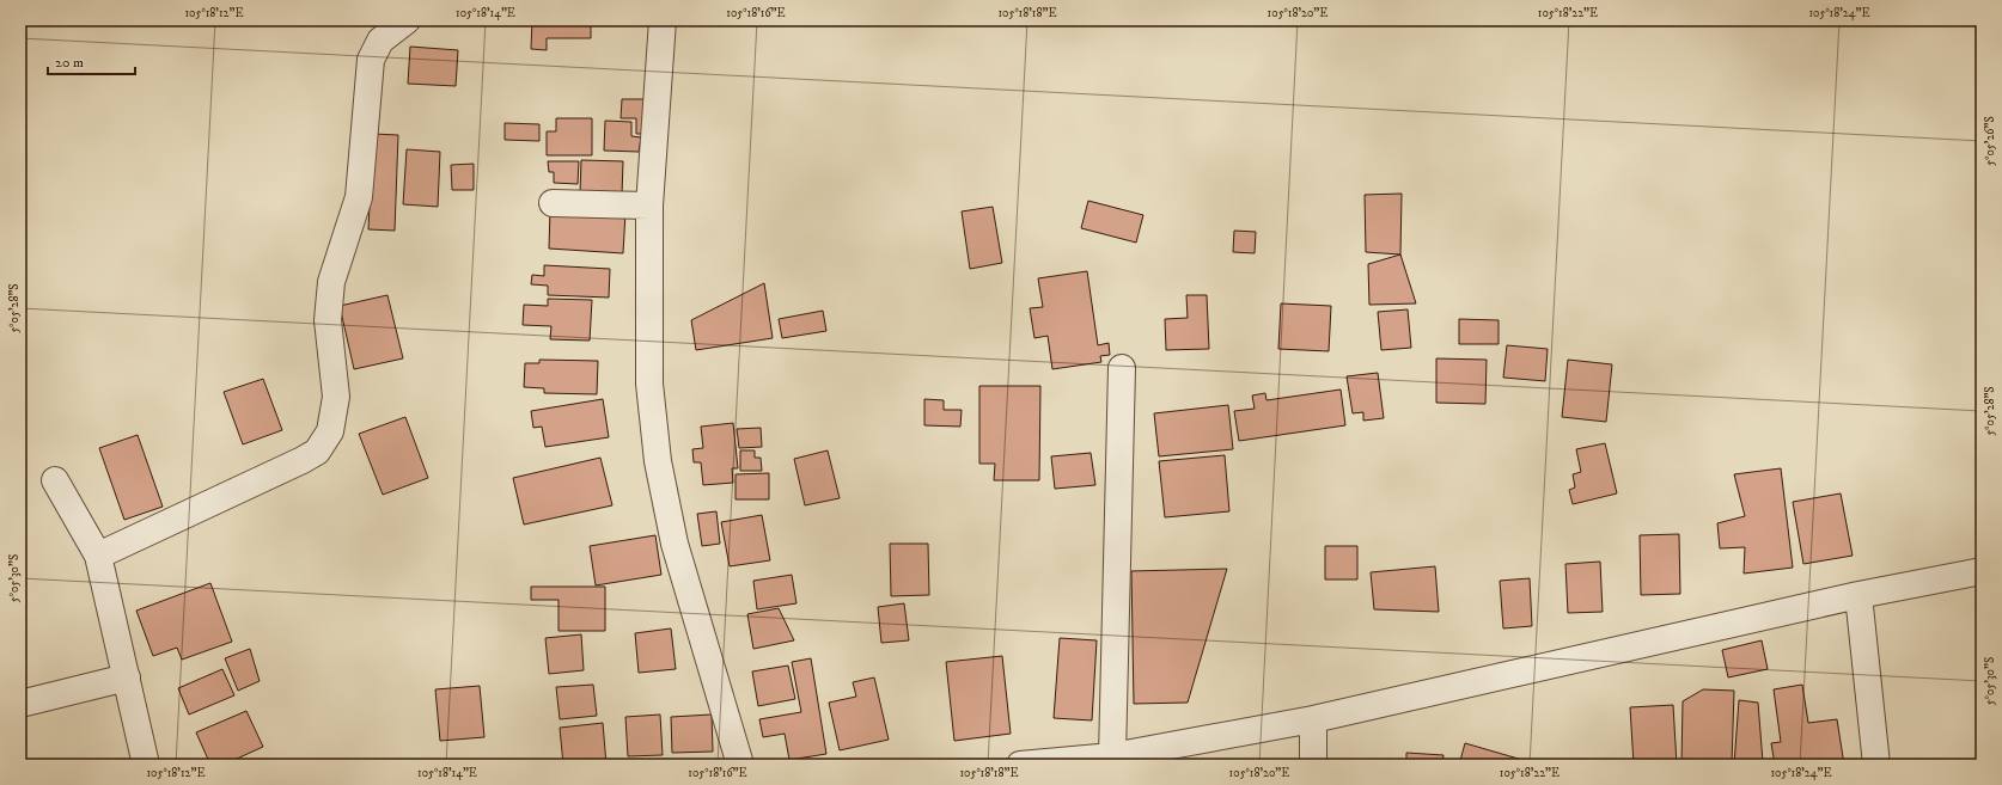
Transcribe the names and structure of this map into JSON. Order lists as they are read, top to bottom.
{
  "scale_bar": "20 m",
  "coordinates": [
    "105°18'12\"E",
    "105°18'14\"E",
    "105°18'16\"E",
    "105°18'18\"E",
    "105°18'20\"E",
    "105°18'22\"E",
    "105°18'24\"E",
    "5°05'26\"S",
    "5°05'28\"S",
    "5°05'30\"S"
  ]
}
